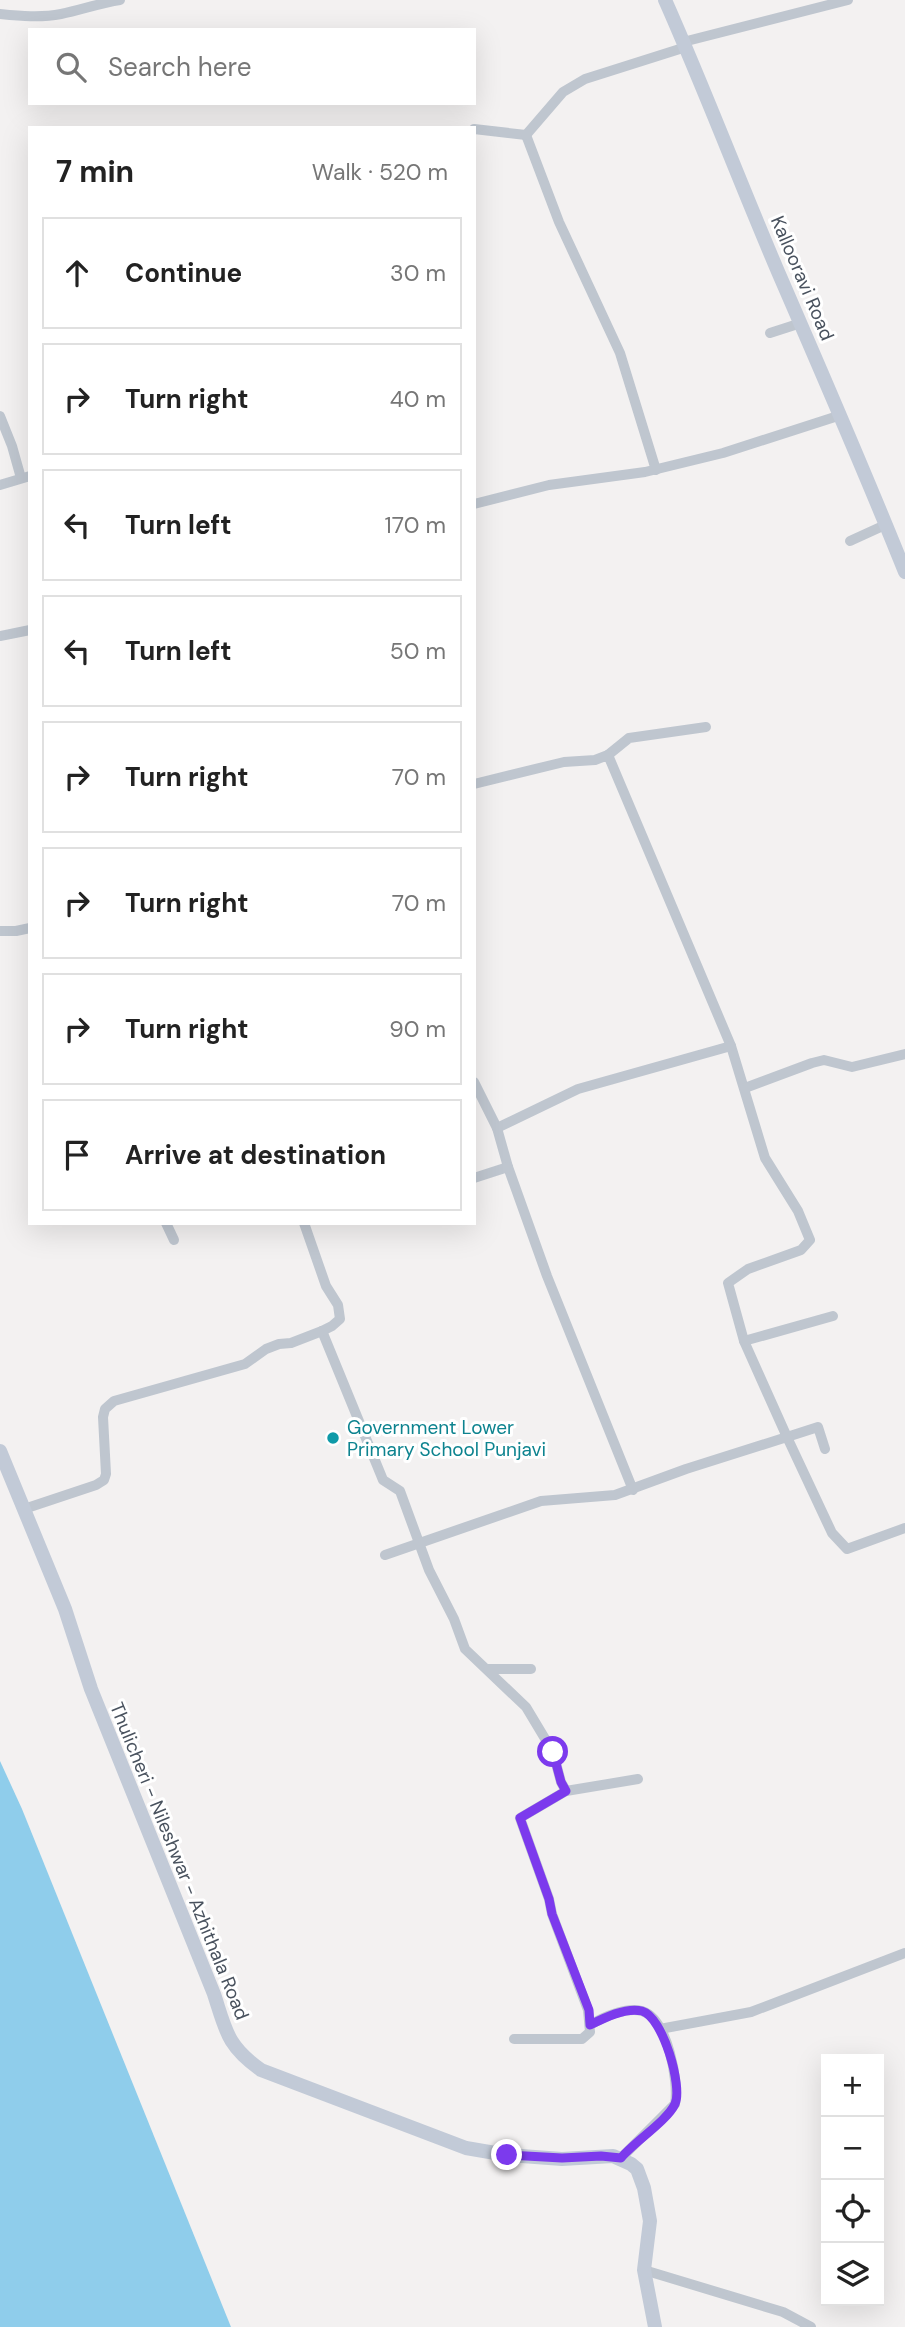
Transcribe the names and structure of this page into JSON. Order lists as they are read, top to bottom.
{
  "streets": {
    "main road": ["Kallooravi Road", "Thulicheri - Nileshwar - Azhithala Road"]
  },
  "places": ["Government Lower Primary School Punjavi"],
  "page": {
    "search": "Search here",
    "heading": ["7 min", "Walk · 520 m"],
    "list": [
      ["Continue", "30 m"],
      ["Turn right", "40 m"],
      ["Turn left", "170 m"],
      ["Turn left", "50 m"],
      ["Turn right", "70 m"],
      ["Turn right", "70 m"],
      ["Turn right", "90 m"],
      "Arrive at destination"
    ],
    "map_buttons": ["+", "−"]
  }
}
